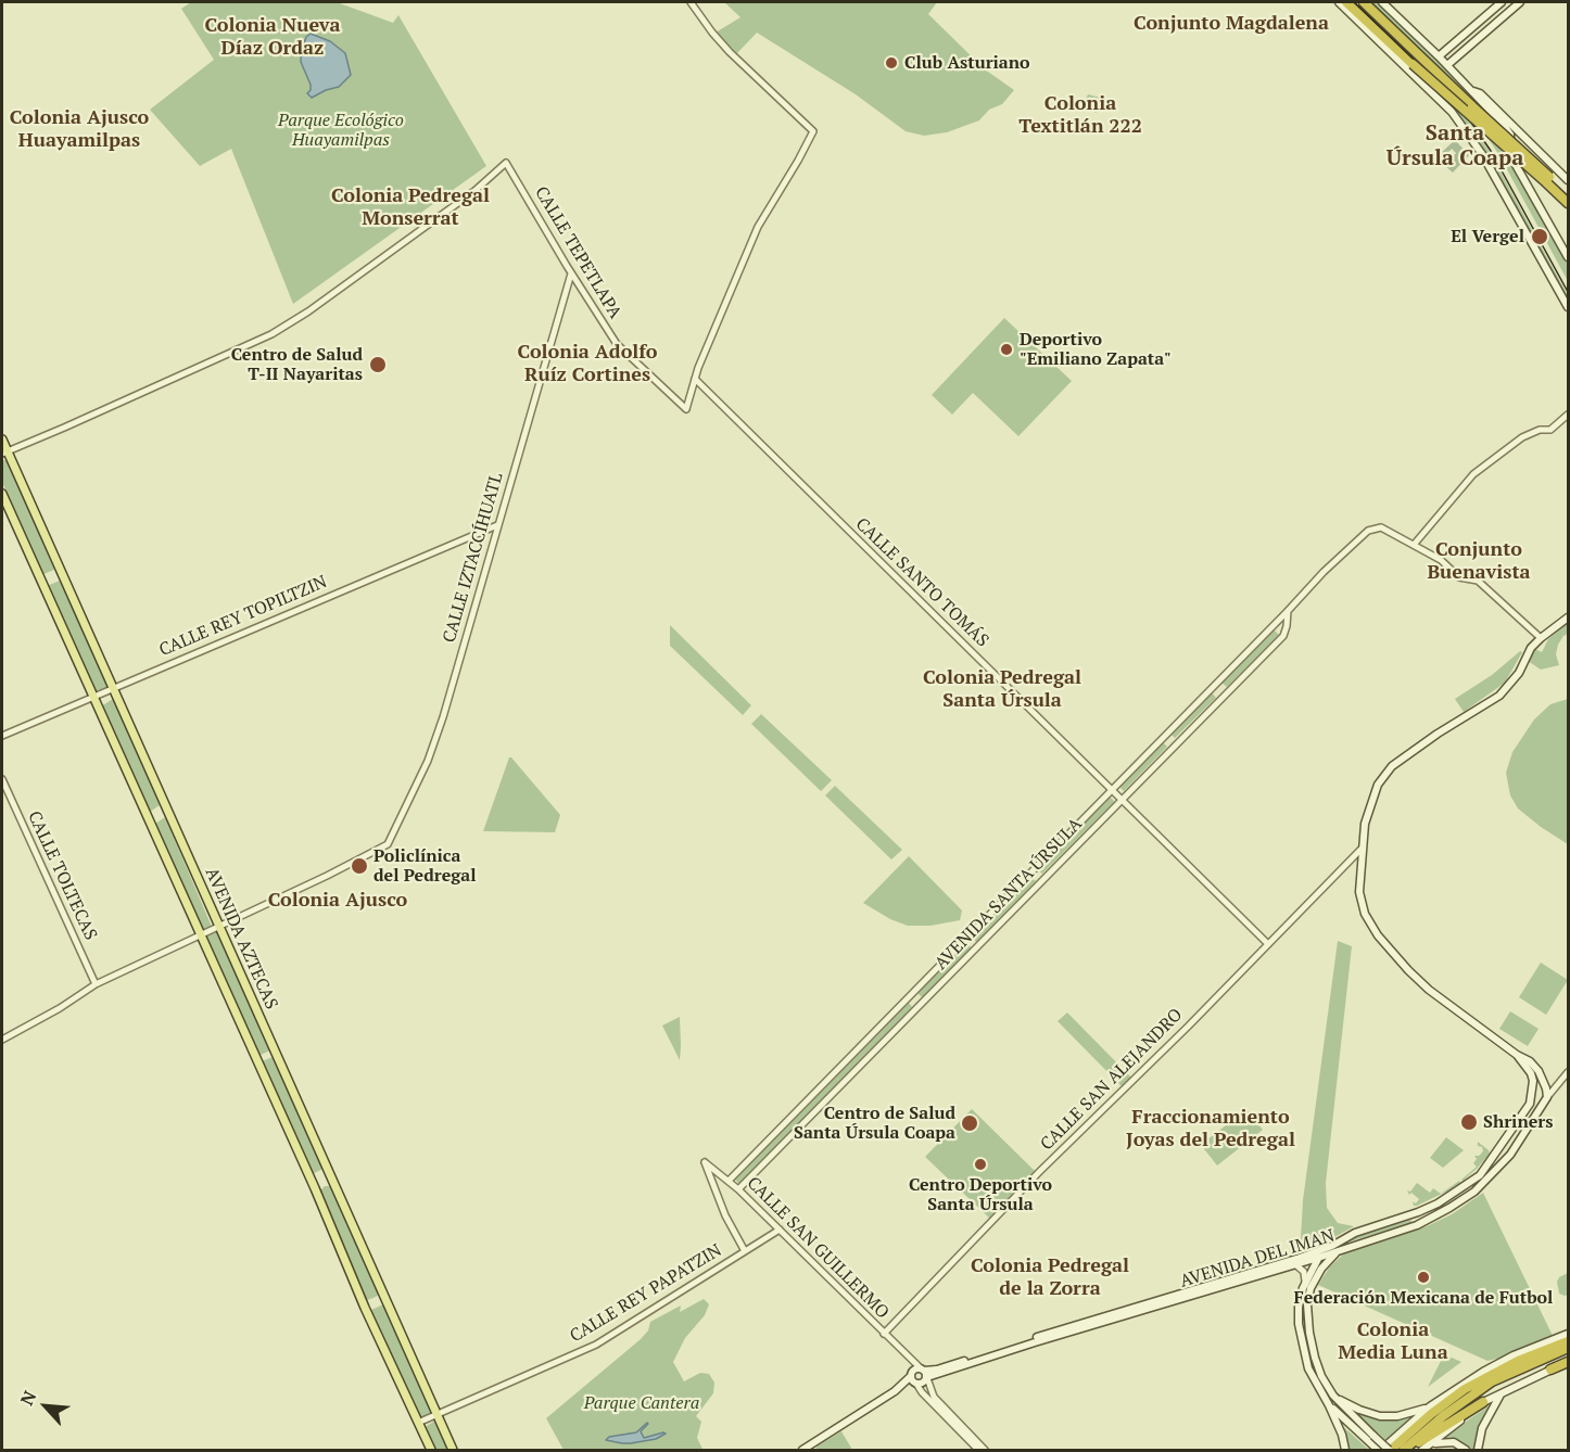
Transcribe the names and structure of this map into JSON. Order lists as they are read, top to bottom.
{
  "streets": {
    "main road": ["AVENIDA AZTECAS", "AVENIDA DEL IMAN"],
    "street": [
      "CALLE TEPETLAPA",
      "CALLE IZTACCÍHUATL",
      "CALLE SANTO TOMÁS",
      "CALLE REY TOPILTZIN",
      "CALLE TOLTECAS",
      "AVENIDA SANTA ÚRSULA",
      "CALLE SAN ALEJANDRO",
      "CALLE SAN GUILLERMO",
      "CALLE REY PAPATZIN"
    ]
  },
  "crossings": [
    ["CALLE TEPETLAPA", "CALLE IZTACCÍHUATL"],
    ["CALLE TEPETLAPA", "CALLE SANTO TOMÁS"],
    ["CALLE TEPETLAPA", "AVENIDA AZTECAS"],
    ["CALLE IZTACCÍHUATL", "CALLE REY TOPILTZIN"],
    ["CALLE IZTACCÍHUATL", "AVENIDA AZTECAS"],
    ["CALLE SANTO TOMÁS", "AVENIDA SANTA ÚRSULA"],
    ["CALLE SANTO TOMÁS", "CALLE SAN ALEJANDRO"],
    ["CALLE REY TOPILTZIN", "AVENIDA AZTECAS"],
    ["AVENIDA SANTA ÚRSULA", "CALLE SAN GUILLERMO"],
    ["AVENIDA AZTECAS", "CALLE REY PAPATZIN"],
    ["CALLE SAN ALEJANDRO", "CALLE SAN GUILLERMO"],
    ["CALLE SAN GUILLERMO", "AVENIDA DEL IMAN"],
    ["CALLE SAN GUILLERMO", "CALLE REY PAPATZIN"]
  ],
  "districts": [
    "Conjunto Magdalena",
    "Colonia Nueva Díaz Ordaz",
    "Colonia Textitlán 222",
    "Colonia Ajusco Huayamilpas",
    "Santa Úrsula Coapa",
    "Colonia Pedregal Monserrat",
    "Colonia Adolfo Ruíz Cortines",
    "Conjunto Buenavista",
    "Colonia Pedregal Santa Úrsula",
    "Colonia Ajusco",
    "Fraccionamiento Joyas del Pedregal",
    "Colonia Pedregal de la Zorra",
    "Colonia Media Luna"
  ],
  "parks": ["Parque Ecológico Huayamilpas", "Parque Cantera"],
  "places": [
    "Club Asturiano",
    "El Vergel",
    "Deportivo \"Emiliano Zapata\"",
    "Centro de Salud T-II Nayaritas",
    "Policlínica del Pedregal",
    "Shriners",
    "Centro de Salud Santa Úrsula Coapa",
    "Centro Deportivo Santa Úrsula",
    "Federación Mexicana de Futbol"
  ],
  "north": "top left"
}
